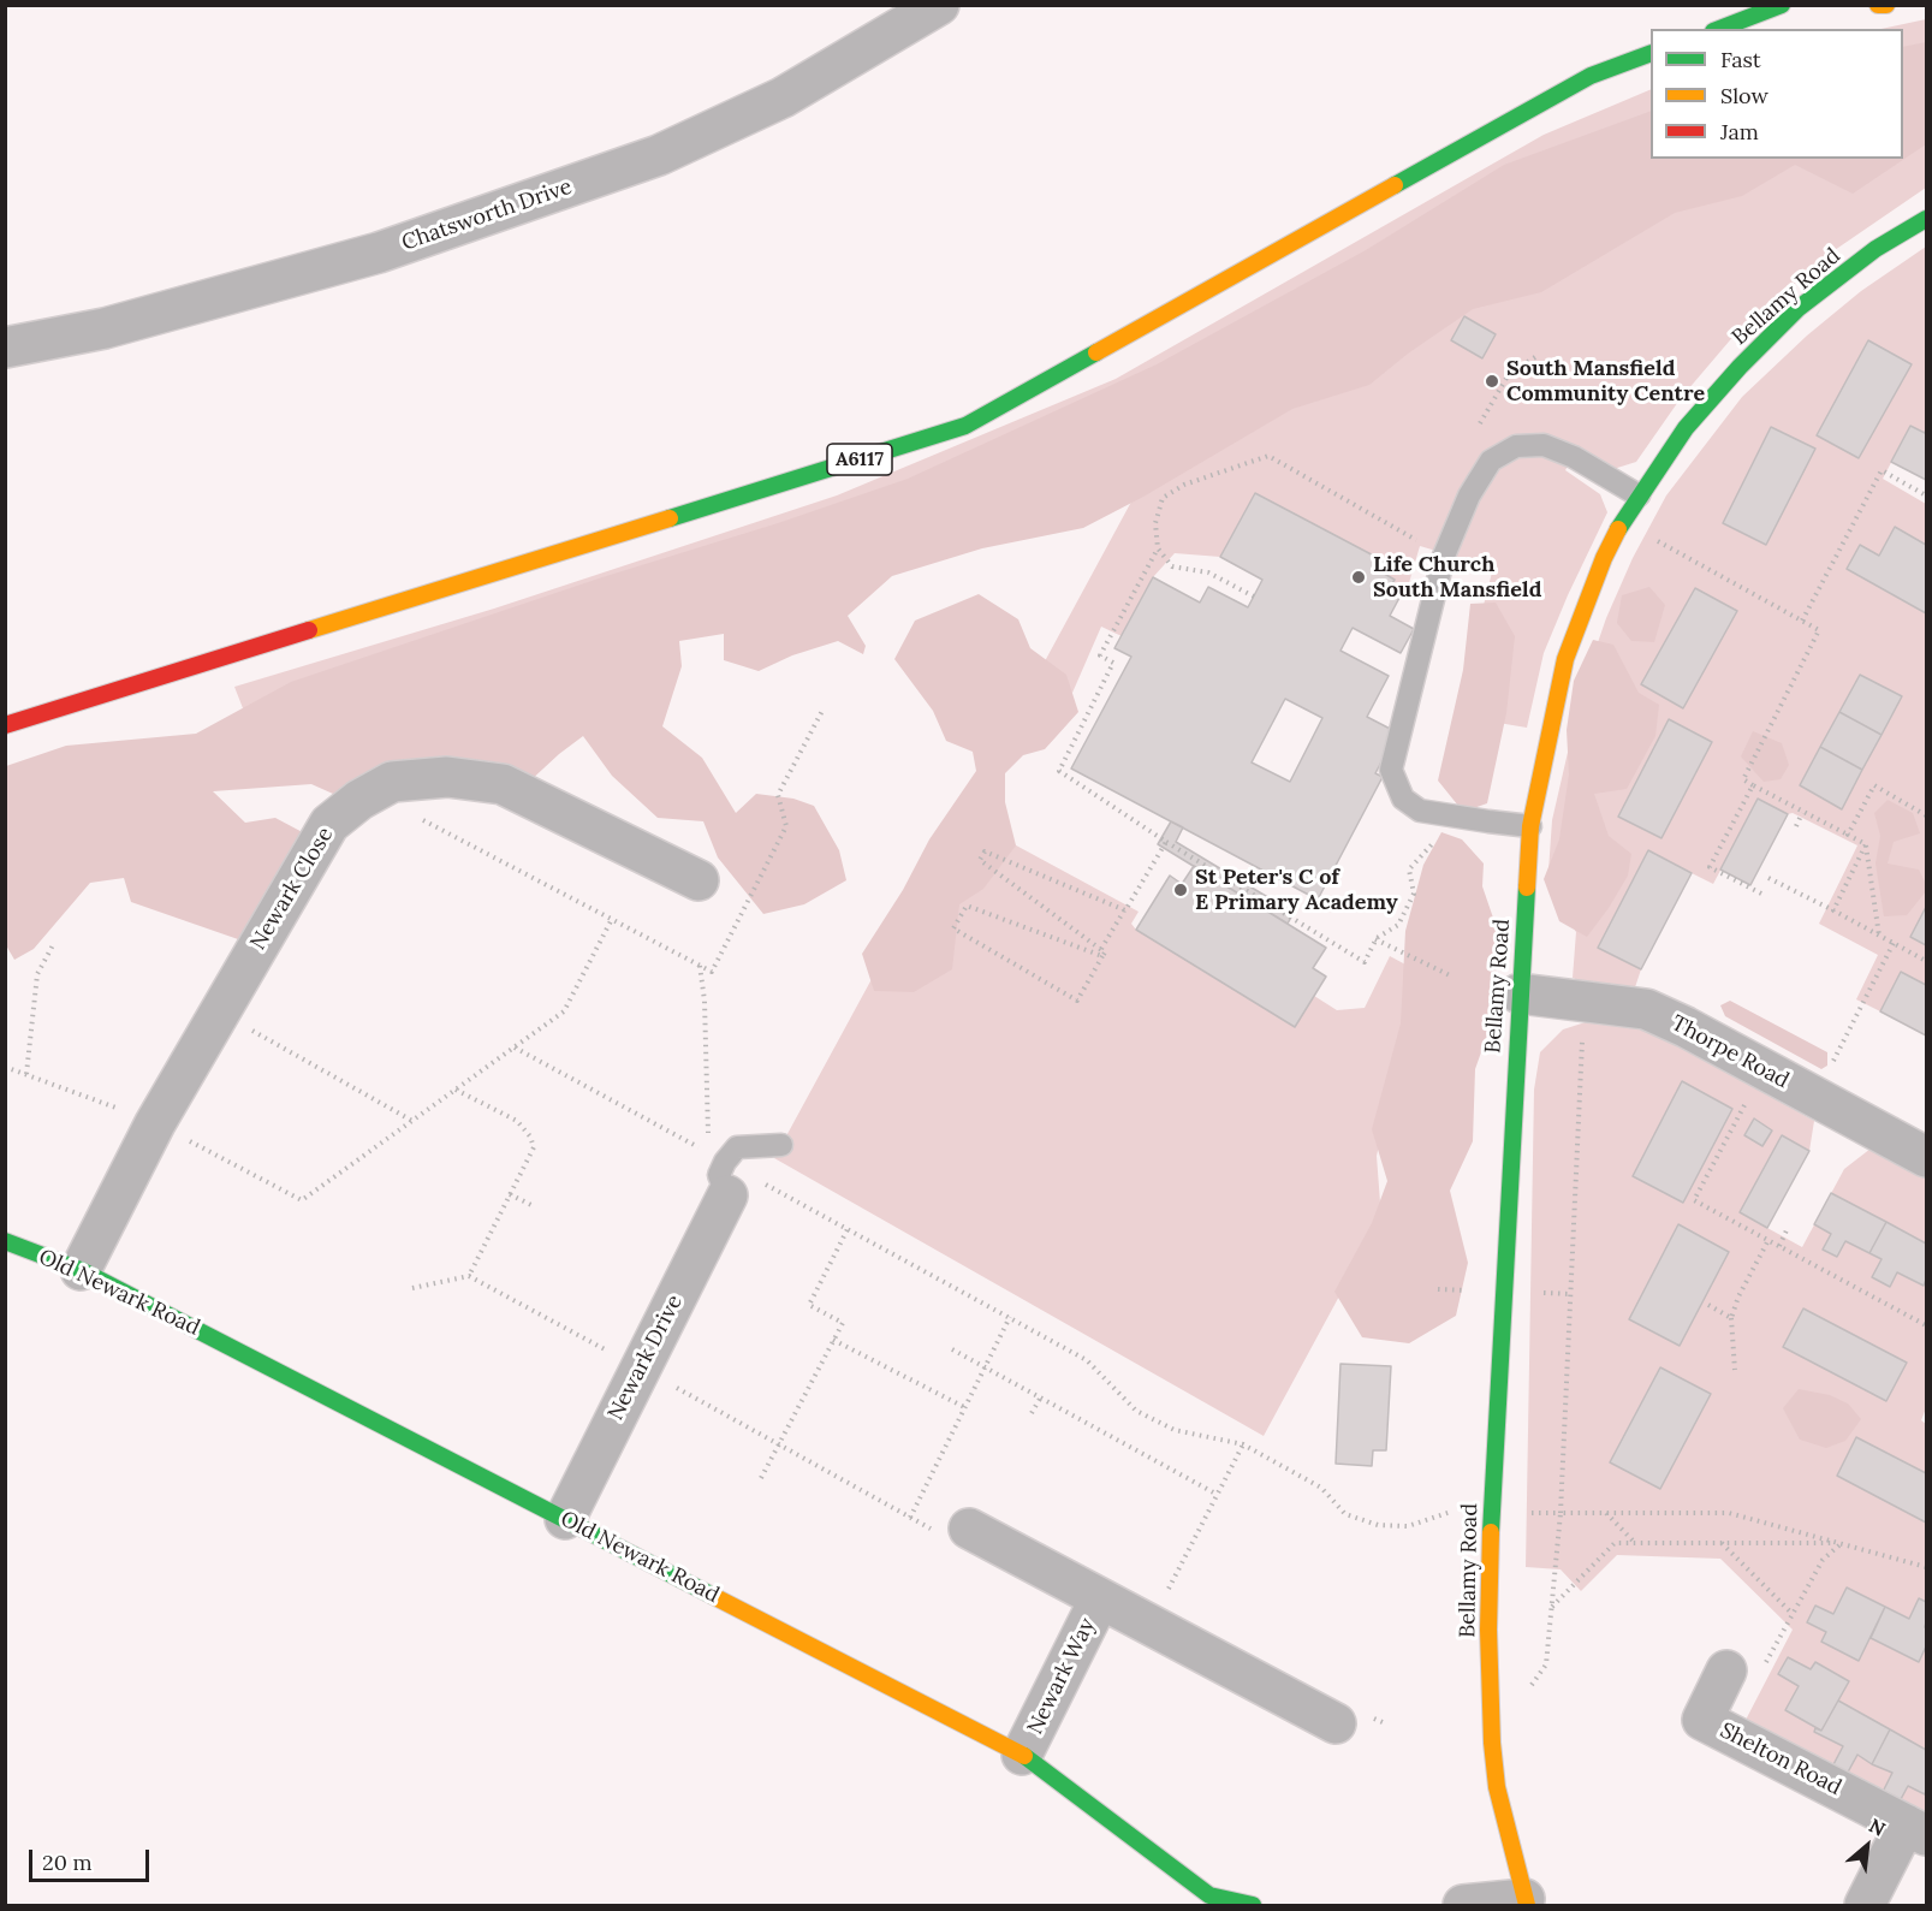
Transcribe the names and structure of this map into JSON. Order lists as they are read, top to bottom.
{
  "streets": {
    "street": [
      "Chatsworth Drive",
      "Bellamy Road",
      "A6117",
      "Newark Close",
      "Thorpe Road",
      "Old Newark Road",
      "Newark Drive",
      "Newark Way",
      "Shelton Road"
    ]
  },
  "crossings": [
    ["Bellamy Road", "Thorpe Road"],
    ["Newark Close", "Old Newark Road"],
    ["Old Newark Road", "Newark Drive"],
    ["Old Newark Road", "Newark Way"]
  ],
  "places": ["South Mansfield Community Centre", "Life Church South Mansfield", "St Peter's C of E Primary Academy"],
  "legend": ["Fast", "Slow", "Jam"],
  "scale_bar": "20 m",
  "north": "top right"
}
